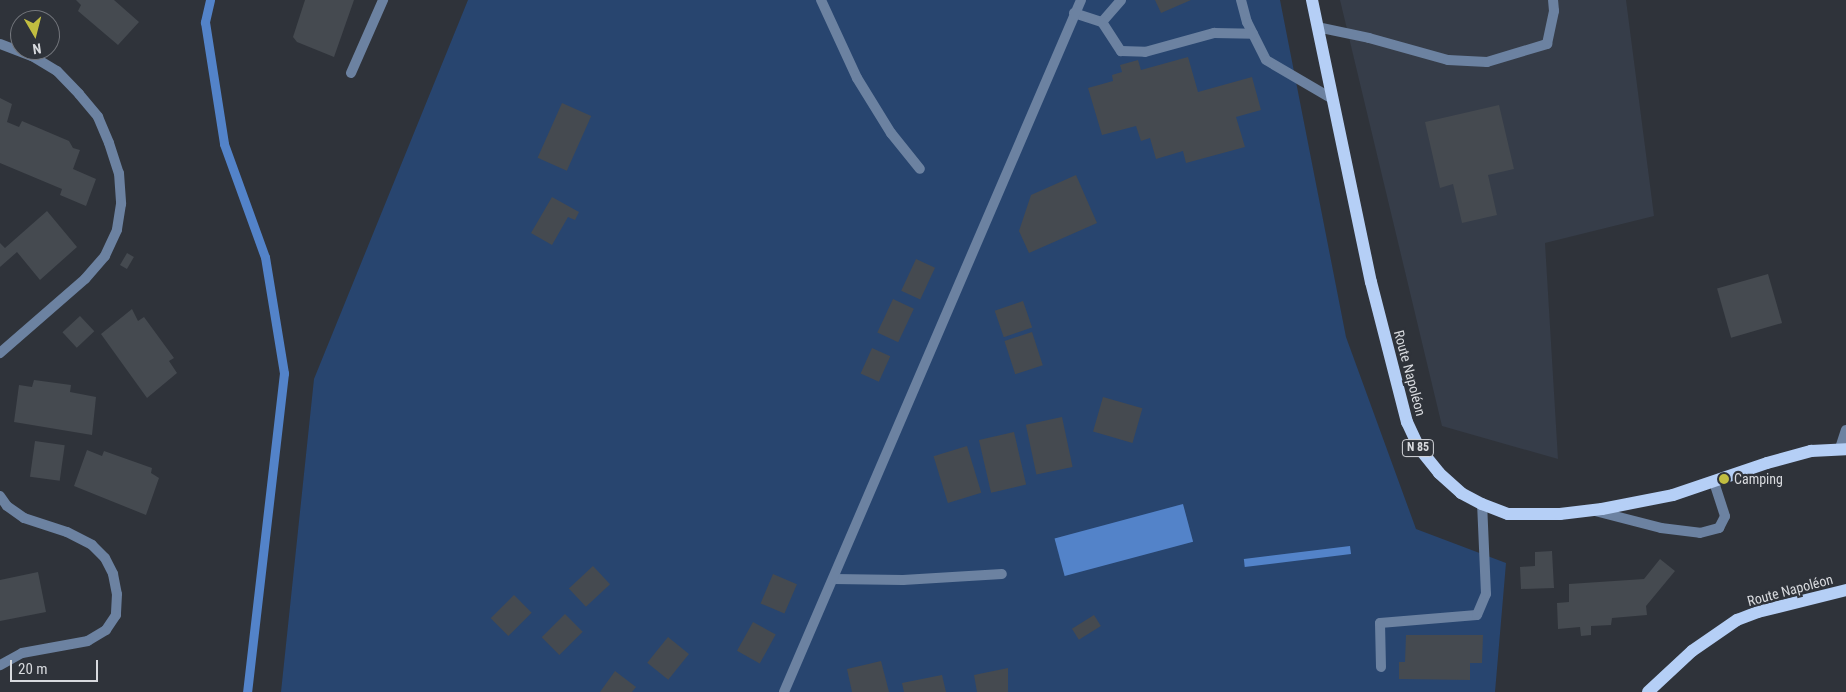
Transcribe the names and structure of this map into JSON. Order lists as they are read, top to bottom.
{
  "streets": {
    "main road": ["Route Napoléon", "N 85"]
  },
  "places": ["Camping"],
  "scale_bar": "20 m",
  "north": "bottom"
}
